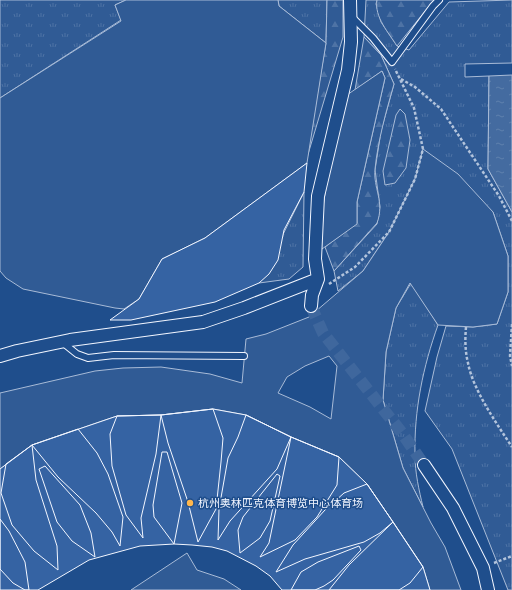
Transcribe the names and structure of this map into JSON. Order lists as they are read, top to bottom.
{
  "places": ["杭州奥林匹克体育博览中心体育场"]
}
